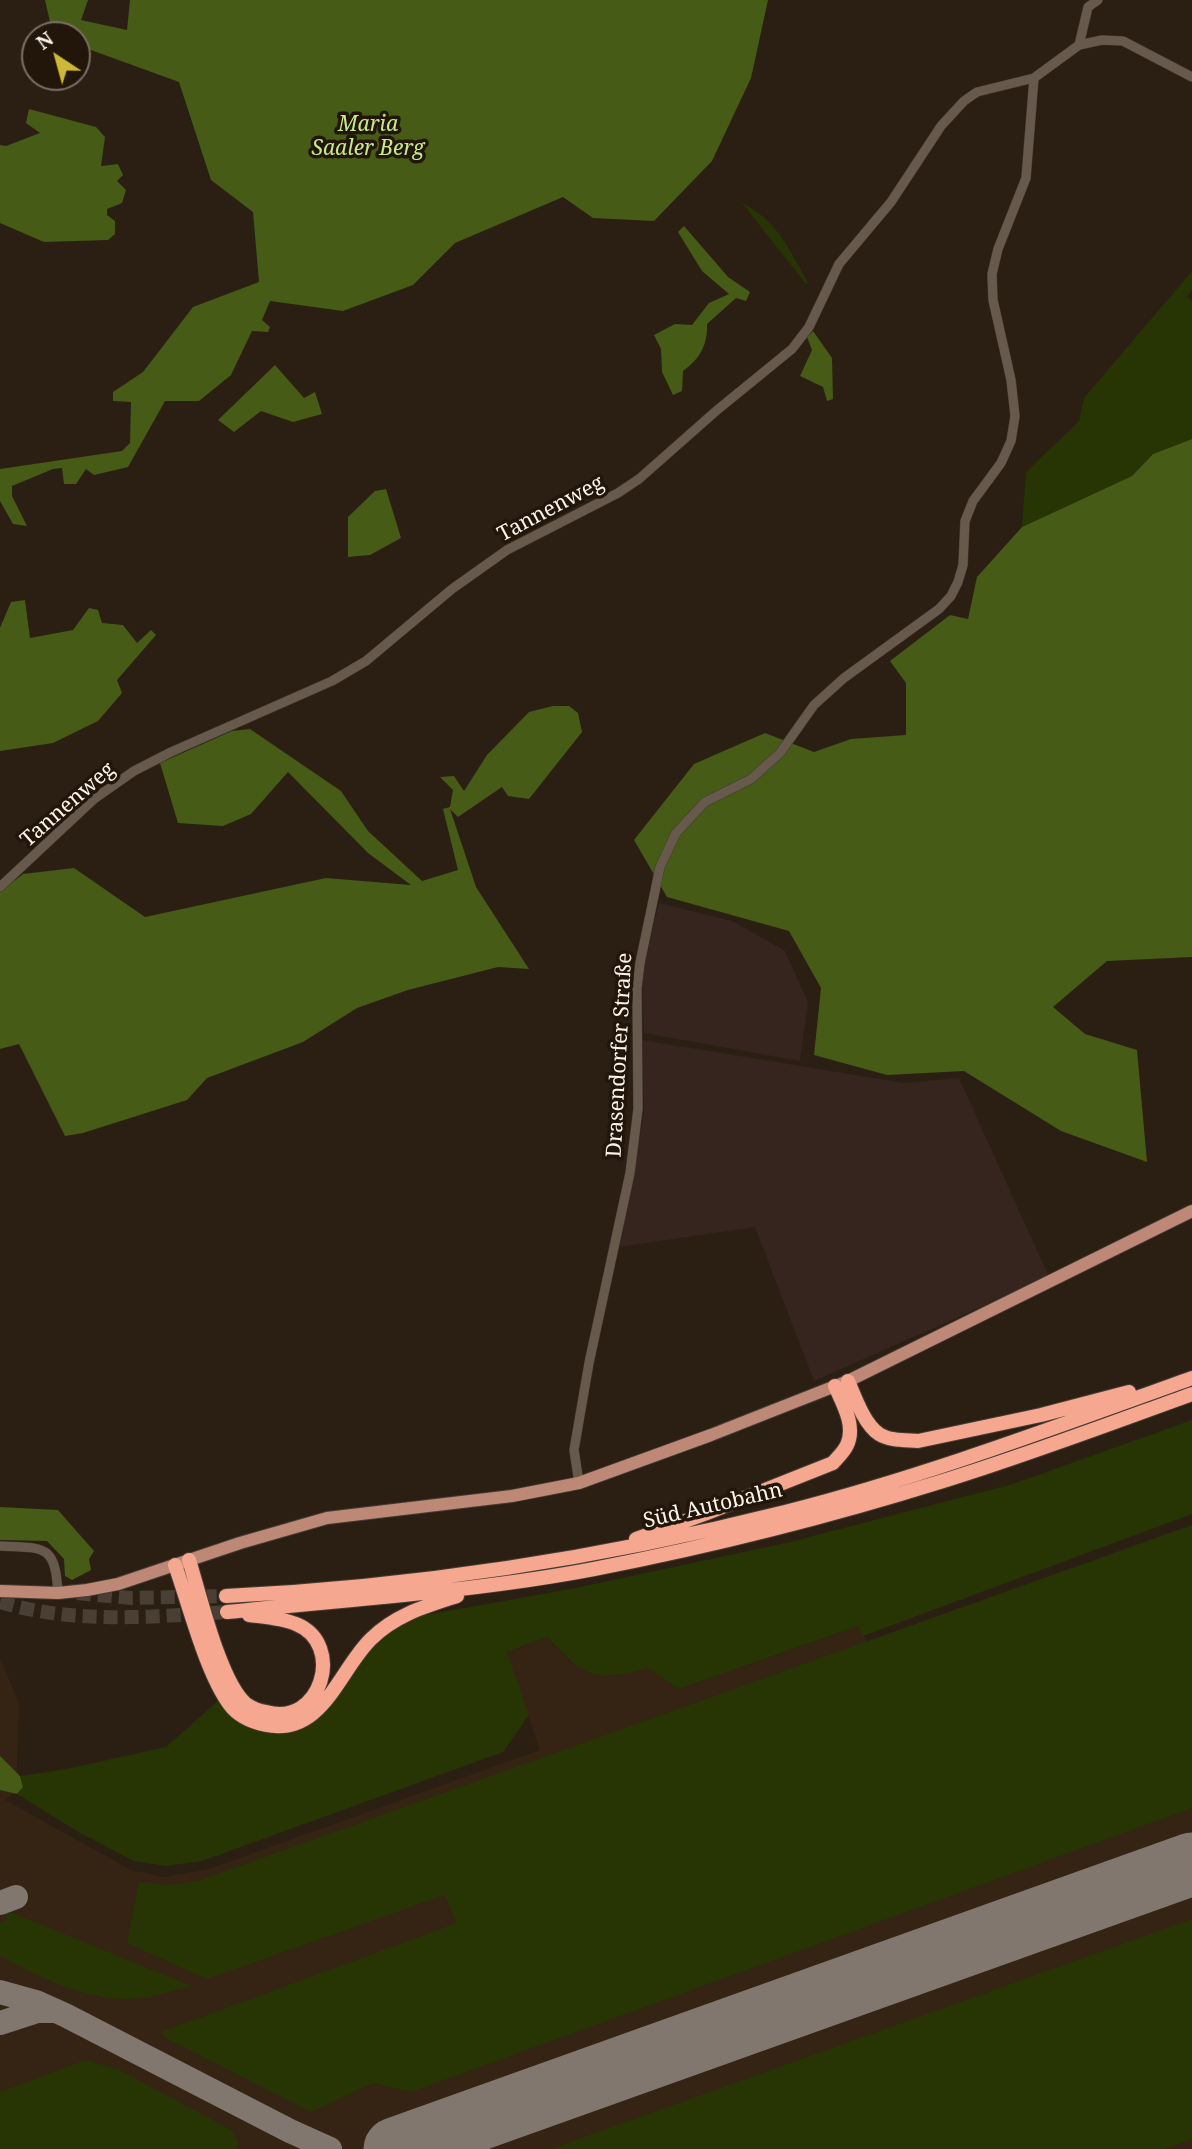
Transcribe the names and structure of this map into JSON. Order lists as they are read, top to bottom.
{
  "streets": {
    "highway": ["Süd Autobahn"],
    "street": ["Tannenweg", "Drasendorfer Straße"]
  },
  "crossings": [
    ["Tannenweg", "Drasendorfer Straße"]
  ],
  "parks": ["Maria Saaler Berg"],
  "north": "top left"
}
